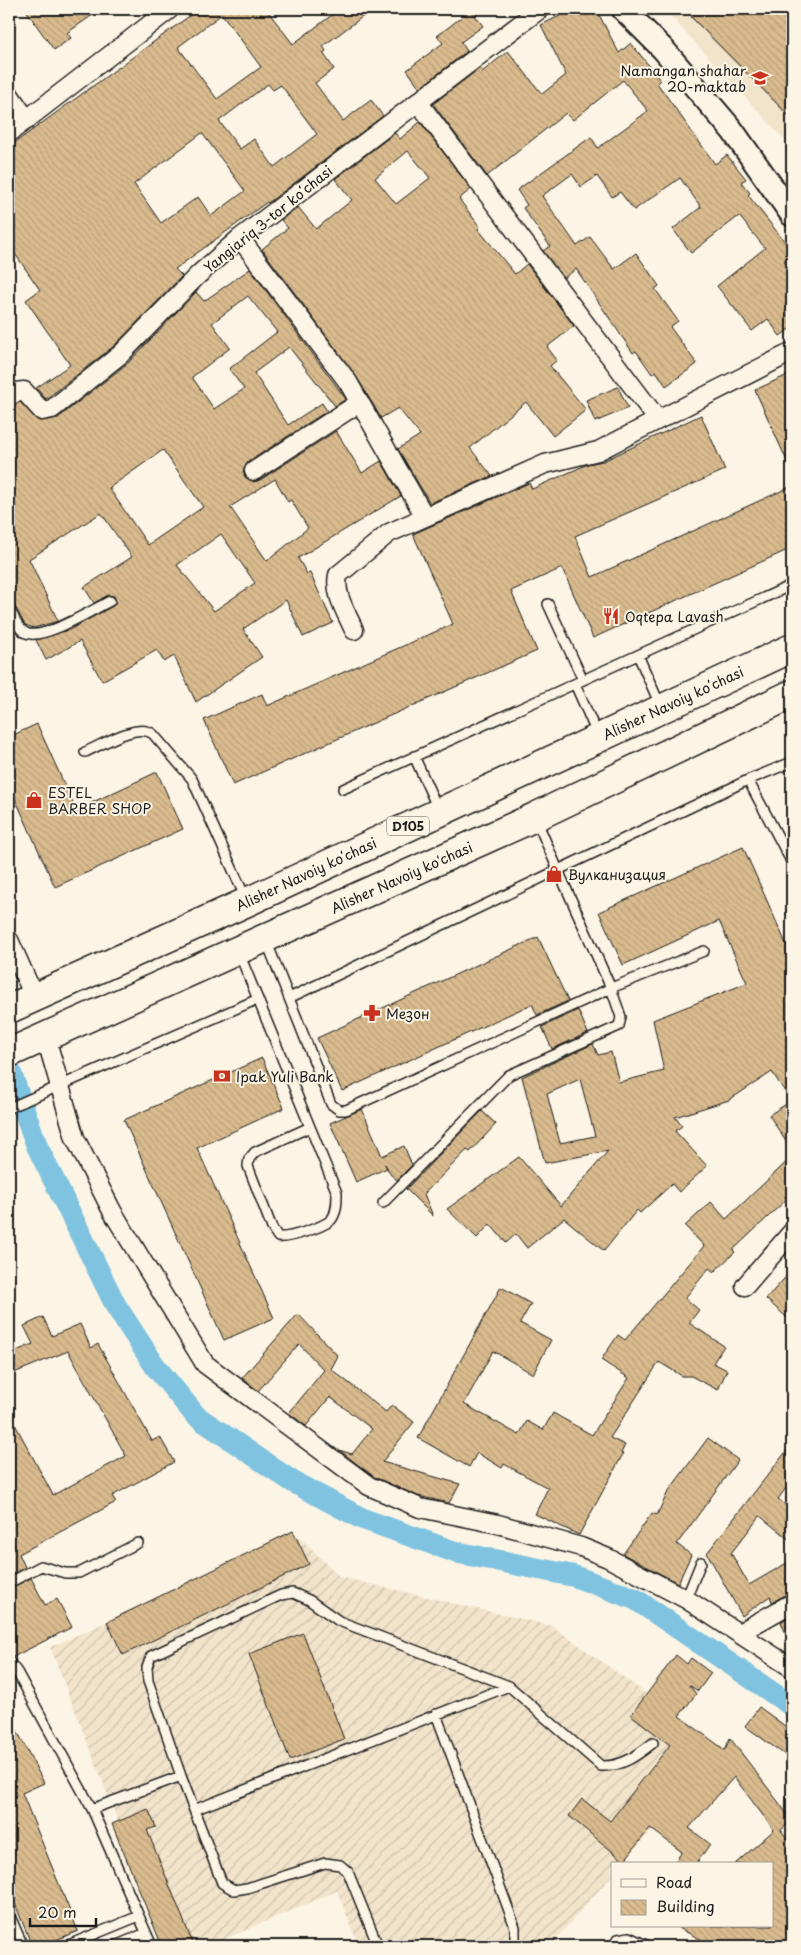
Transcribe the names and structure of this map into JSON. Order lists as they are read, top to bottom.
{
  "streets": {
    "main road": ["Alisher Navoiy koʻchasi", "D105", "Alisher Navoiy ko'chasi"],
    "street": ["Yangiariq 3-tor koʻchasi"]
  },
  "places": {
    "school or university": ["Namangan shahar 20-maktab"],
    "restaurant": ["Oqtepa Lavash"],
    "shop": ["ESTEL BARBER SHOP", "Вулканизация"],
    "pharmacy": ["Мезон"],
    "bank": ["Ipak Yuli Bank"]
  },
  "legend": ["Road", "Building"],
  "scale_bar": "20 m"
}
